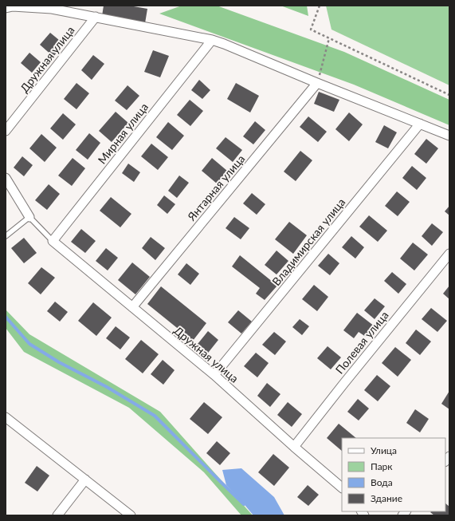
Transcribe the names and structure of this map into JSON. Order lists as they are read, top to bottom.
{
  "streets": {
    "street": [
      "Дружная улица",
      "Мирная улица",
      "Янтарная улица",
      "Владимирская улица",
      "Полевая улица"
    ]
  },
  "crossings": [
    ["Дружная улица", "Мирная улица"],
    ["Дружная улица", "Янтарная улица"],
    ["Дружная улица", "Владимирская улица"],
    ["Дружная улица", "Полевая улица"]
  ],
  "legend": [
    "Улица",
    "Парк",
    "Вода",
    "Здание"
  ]
}
